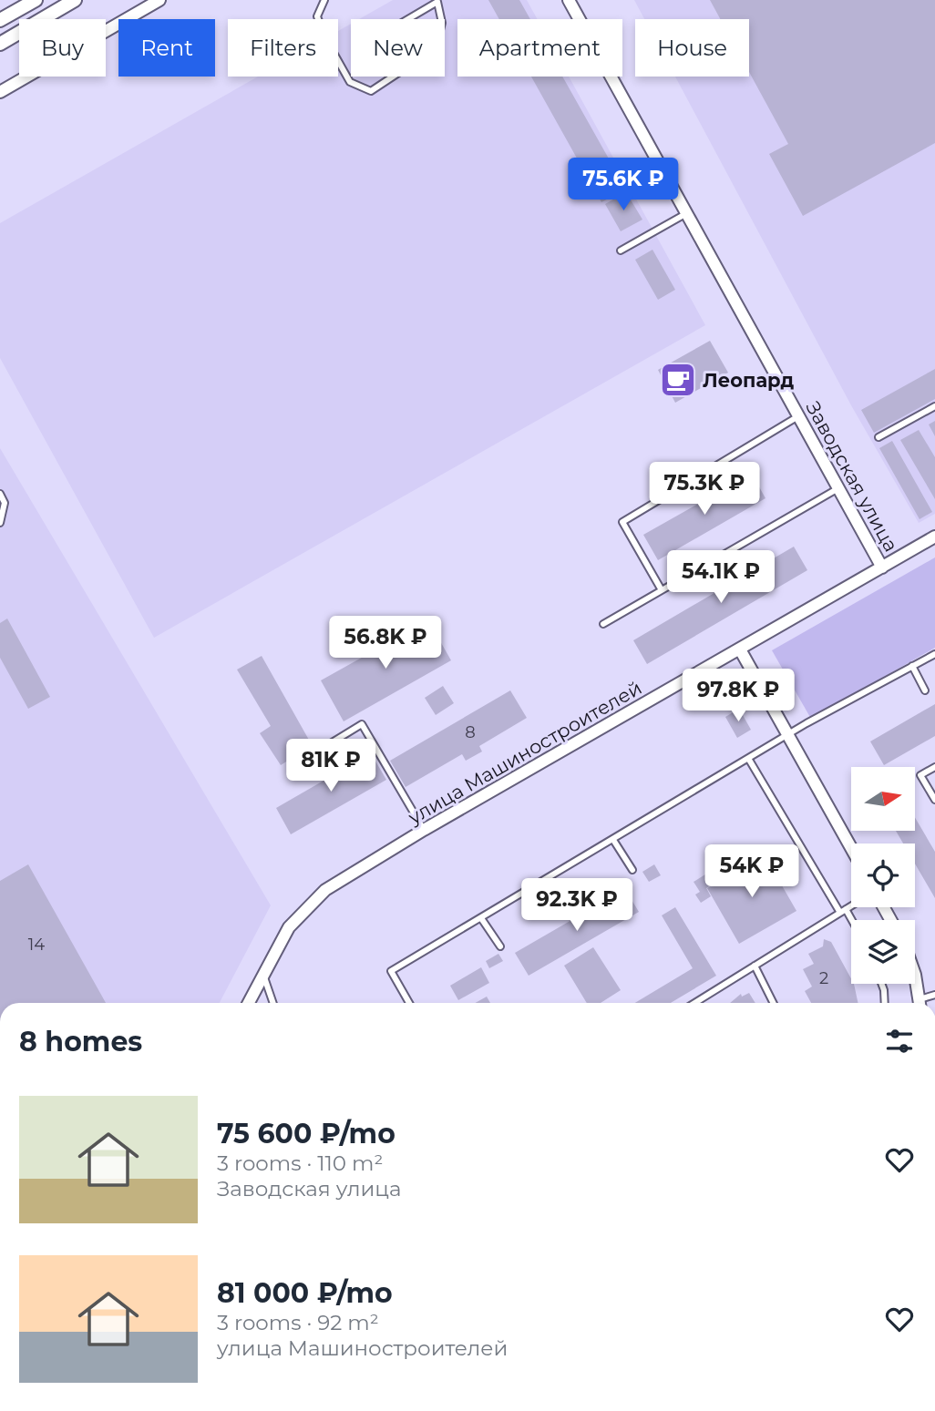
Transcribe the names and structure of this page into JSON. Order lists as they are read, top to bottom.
{
  "streets": {
    "street": ["Заводская улица", "улица Машиностроителей"]
  },
  "crossings": [
    ["Заводская улица", "улица Машиностроителей"]
  ],
  "places": {
    "cafe": ["Леопард"]
  },
  "house_numbers": ["8", "14", "2"],
  "north": "right",
  "page": {
    "chip": [
      "Buy",
      "Rent",
      "Filters",
      "New",
      "Apartment",
      "House"
    ],
    "price": [
      "75.6K ₽",
      "75.3K ₽",
      "54.1K ₽",
      "56.8K ₽",
      "97.8K ₽",
      "81K ₽",
      "54K ₽",
      "92.3K ₽"
    ],
    "heading": "8 homes",
    "list": [
      {
        "name": "75 600 ₽/mo",
        "note": "3 rooms · 110 m² · Заводская улица"
      },
      {
        "name": "81 000 ₽/mo",
        "note": "3 rooms · 92 m² · улица Машиностроителей"
      }
    ]
  }
}
